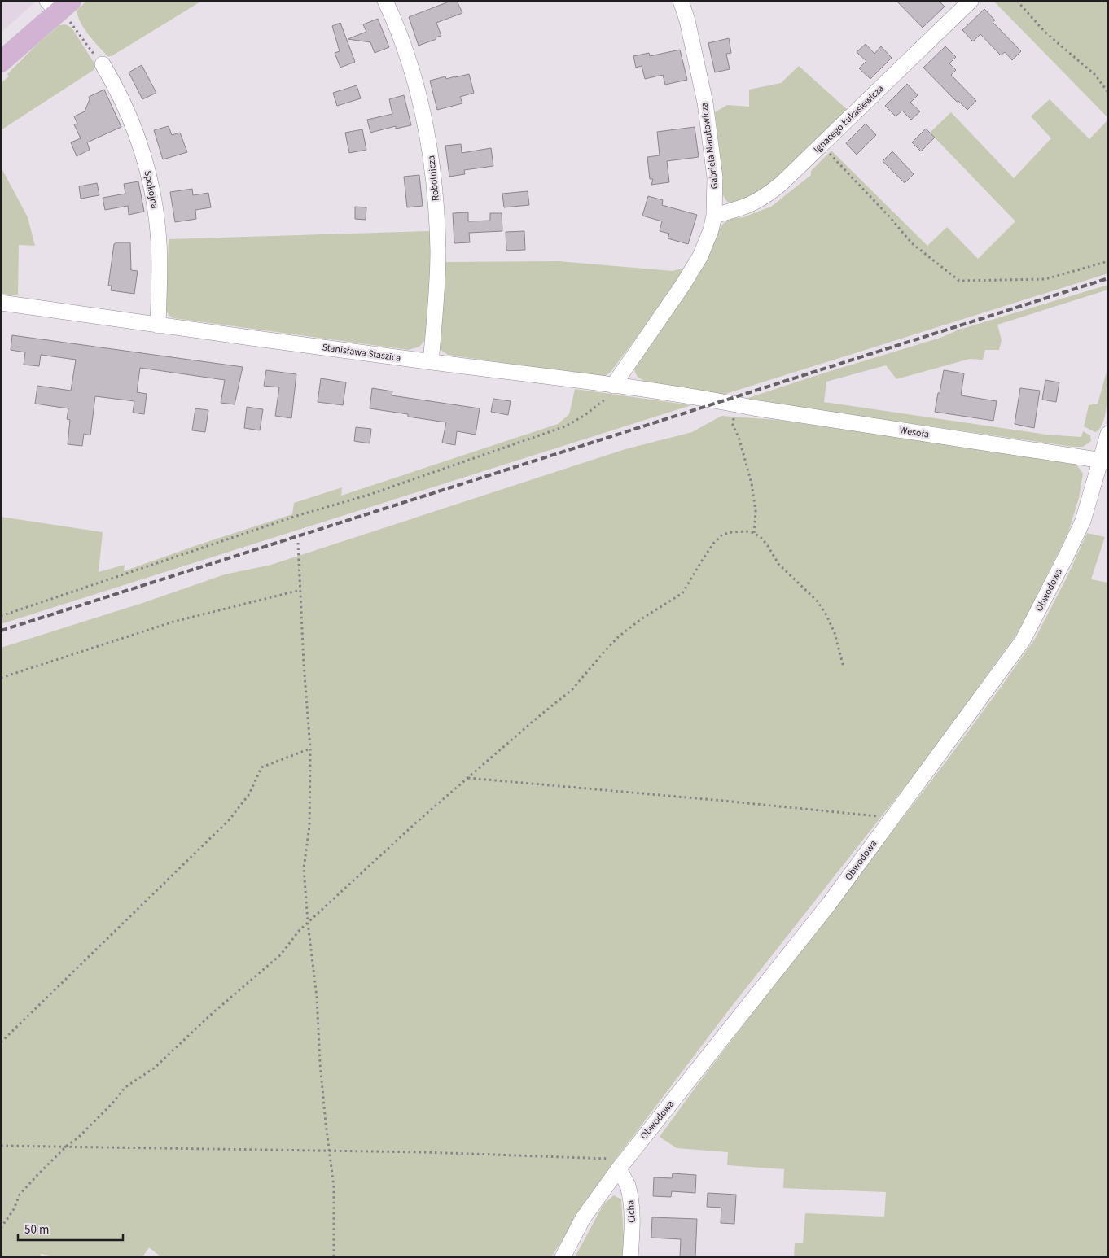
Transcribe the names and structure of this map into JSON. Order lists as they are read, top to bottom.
{
  "streets": {
    "street": [
      "Ignacego Łukasiewicza",
      "Gabriela Narutowicza",
      "Robotnicza",
      "Spokojna",
      "Stanisława Staszica",
      "Wesoła",
      "Obwodowa",
      "Cicha"
    ]
  },
  "crossings": [
    ["Ignacego Łukasiewicza", "Gabriela Narutowicza"],
    ["Gabriela Narutowicza", "Stanisława Staszica"],
    ["Robotnicza", "Stanisława Staszica"],
    ["Spokojna", "Stanisława Staszica"],
    ["Stanisława Staszica", "Wesoła"],
    ["Wesoła", "Obwodowa"],
    ["Obwodowa", "Cicha"]
  ],
  "scale_bar": "50 m"
}
